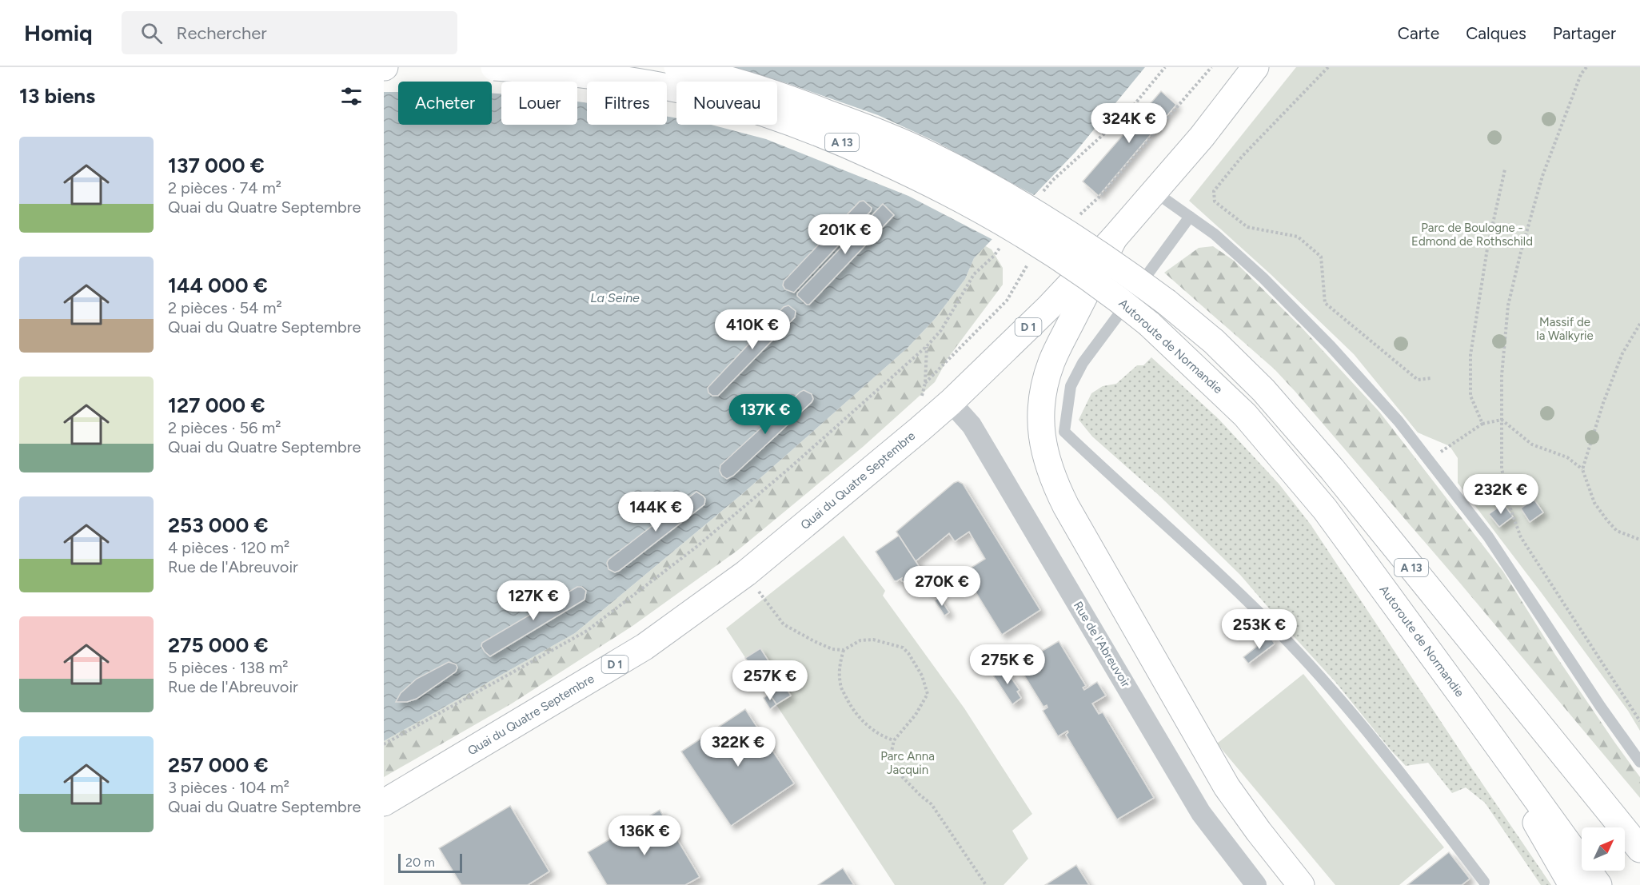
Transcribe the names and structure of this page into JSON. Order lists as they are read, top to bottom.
{
  "streets": {
    "main road": [
      "A 13",
      "D 1",
      "Autoroute de Normandie",
      "Quai du Quatre Septembre"
    ],
    "street": ["Rue de l'Abreuvoir"]
  },
  "crossings": [
    ["Quai du Quatre Septembre", "Rue de l'Abreuvoir"]
  ],
  "water": ["La Seine"],
  "parks": ["Parc de Boulogne - Edmond de Rothschild", "Massif de la Walkyrie", "Parc Anna Jacquin"],
  "scale_bar": "20 m",
  "north": "top right",
  "page": {
    "header": "Homiq",
    "search": "Rechercher",
    "nav": ["Carte", "Calques", "Partager"],
    "heading": "13 biens",
    "chip": [
      "Acheter",
      "Louer",
      "Filtres",
      "Nouveau"
    ],
    "price": [
      "324K €",
      "201K €",
      "410K €",
      "137K €",
      "232K €",
      "144K €",
      "270K €",
      "127K €",
      "253K €",
      "275K €",
      "257K €",
      "322K €",
      "136K €"
    ],
    "list": [
      {
        "name": "137 000 €",
        "note": "2 pièces · 74 m² · Quai du Quatre Septembre"
      },
      {
        "name": "144 000 €",
        "note": "2 pièces · 54 m² · Quai du Quatre Septembre"
      },
      {
        "name": "127 000 €",
        "note": "2 pièces · 56 m² · Quai du Quatre Septembre"
      },
      {
        "name": "253 000 €",
        "note": "4 pièces · 120 m² · Rue de l'Abreuvoir"
      },
      {
        "name": "275 000 €",
        "note": "5 pièces · 138 m² · Rue de l'Abreuvoir"
      },
      {
        "name": "257 000 €",
        "note": "3 pièces · 104 m² · Quai du Quatre Septembre"
      }
    ],
    "scale": "20 m"
  }
}
